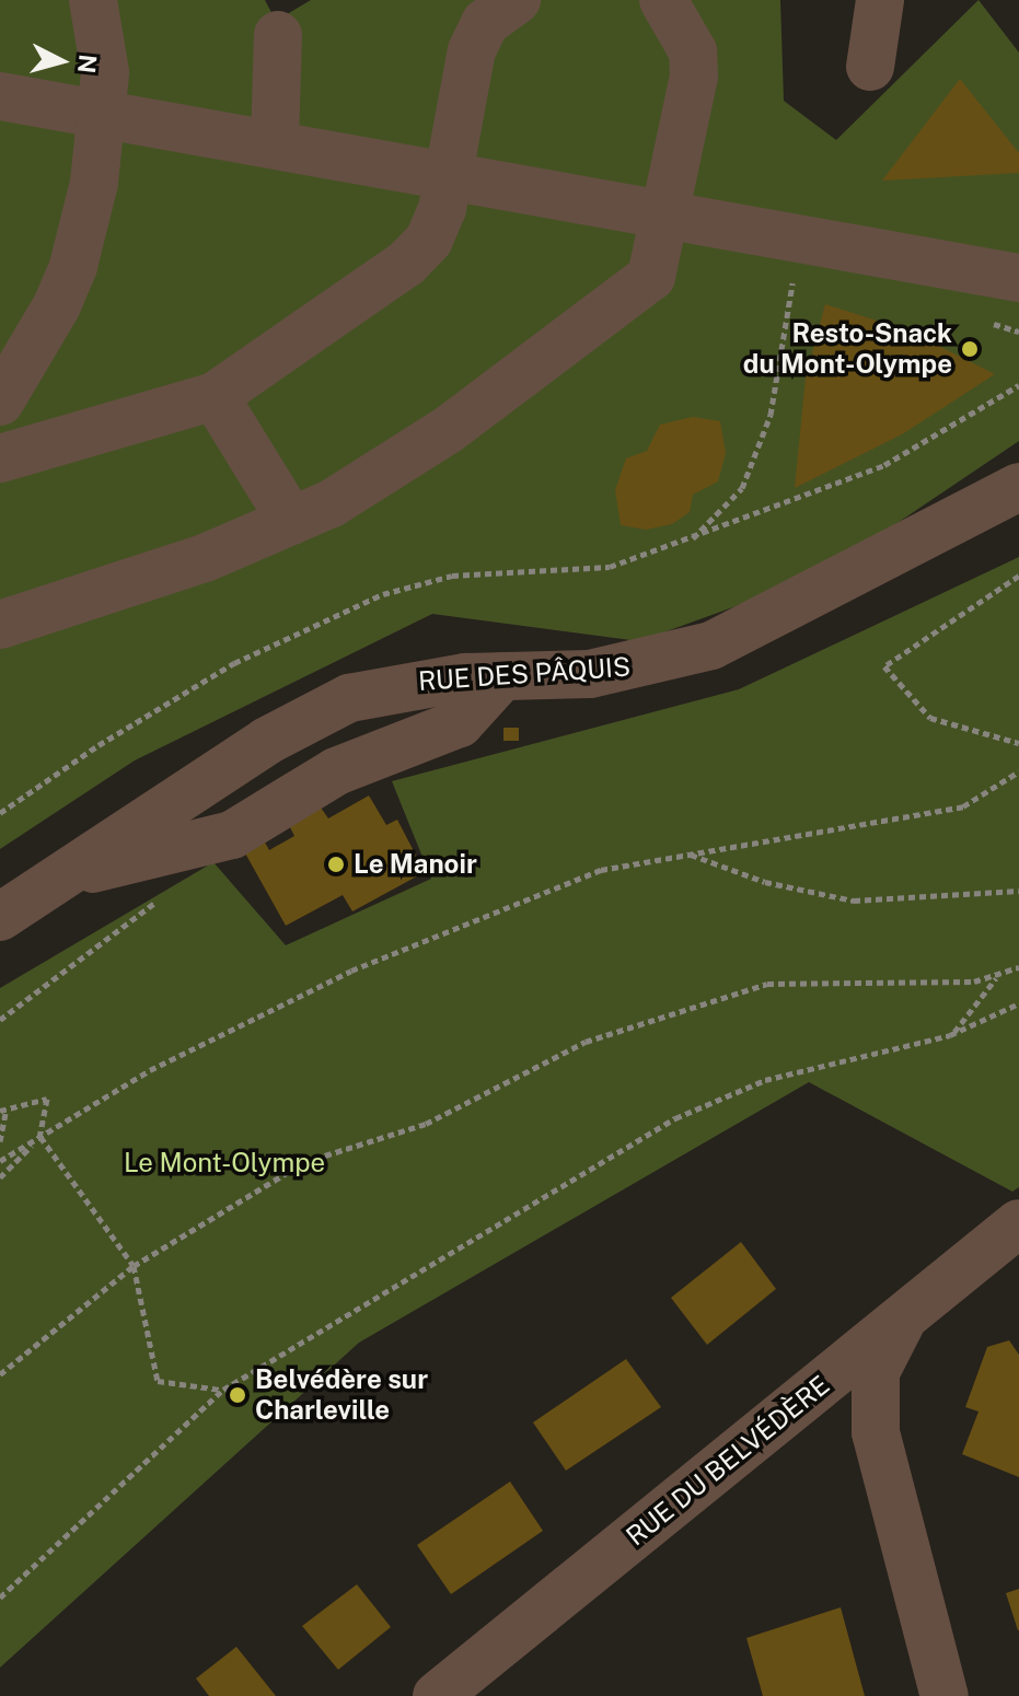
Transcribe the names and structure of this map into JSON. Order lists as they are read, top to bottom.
{
  "streets": {
    "street": ["RUE DES PÂQUIS", "RUE DU BELVÉDÈRE"]
  },
  "parks": ["Le Mont-Olympe"],
  "places": ["Resto-Snack du Mont-Olympe", "Le Manoir", "Belvédère sur Charleville"],
  "north": "right"
}
